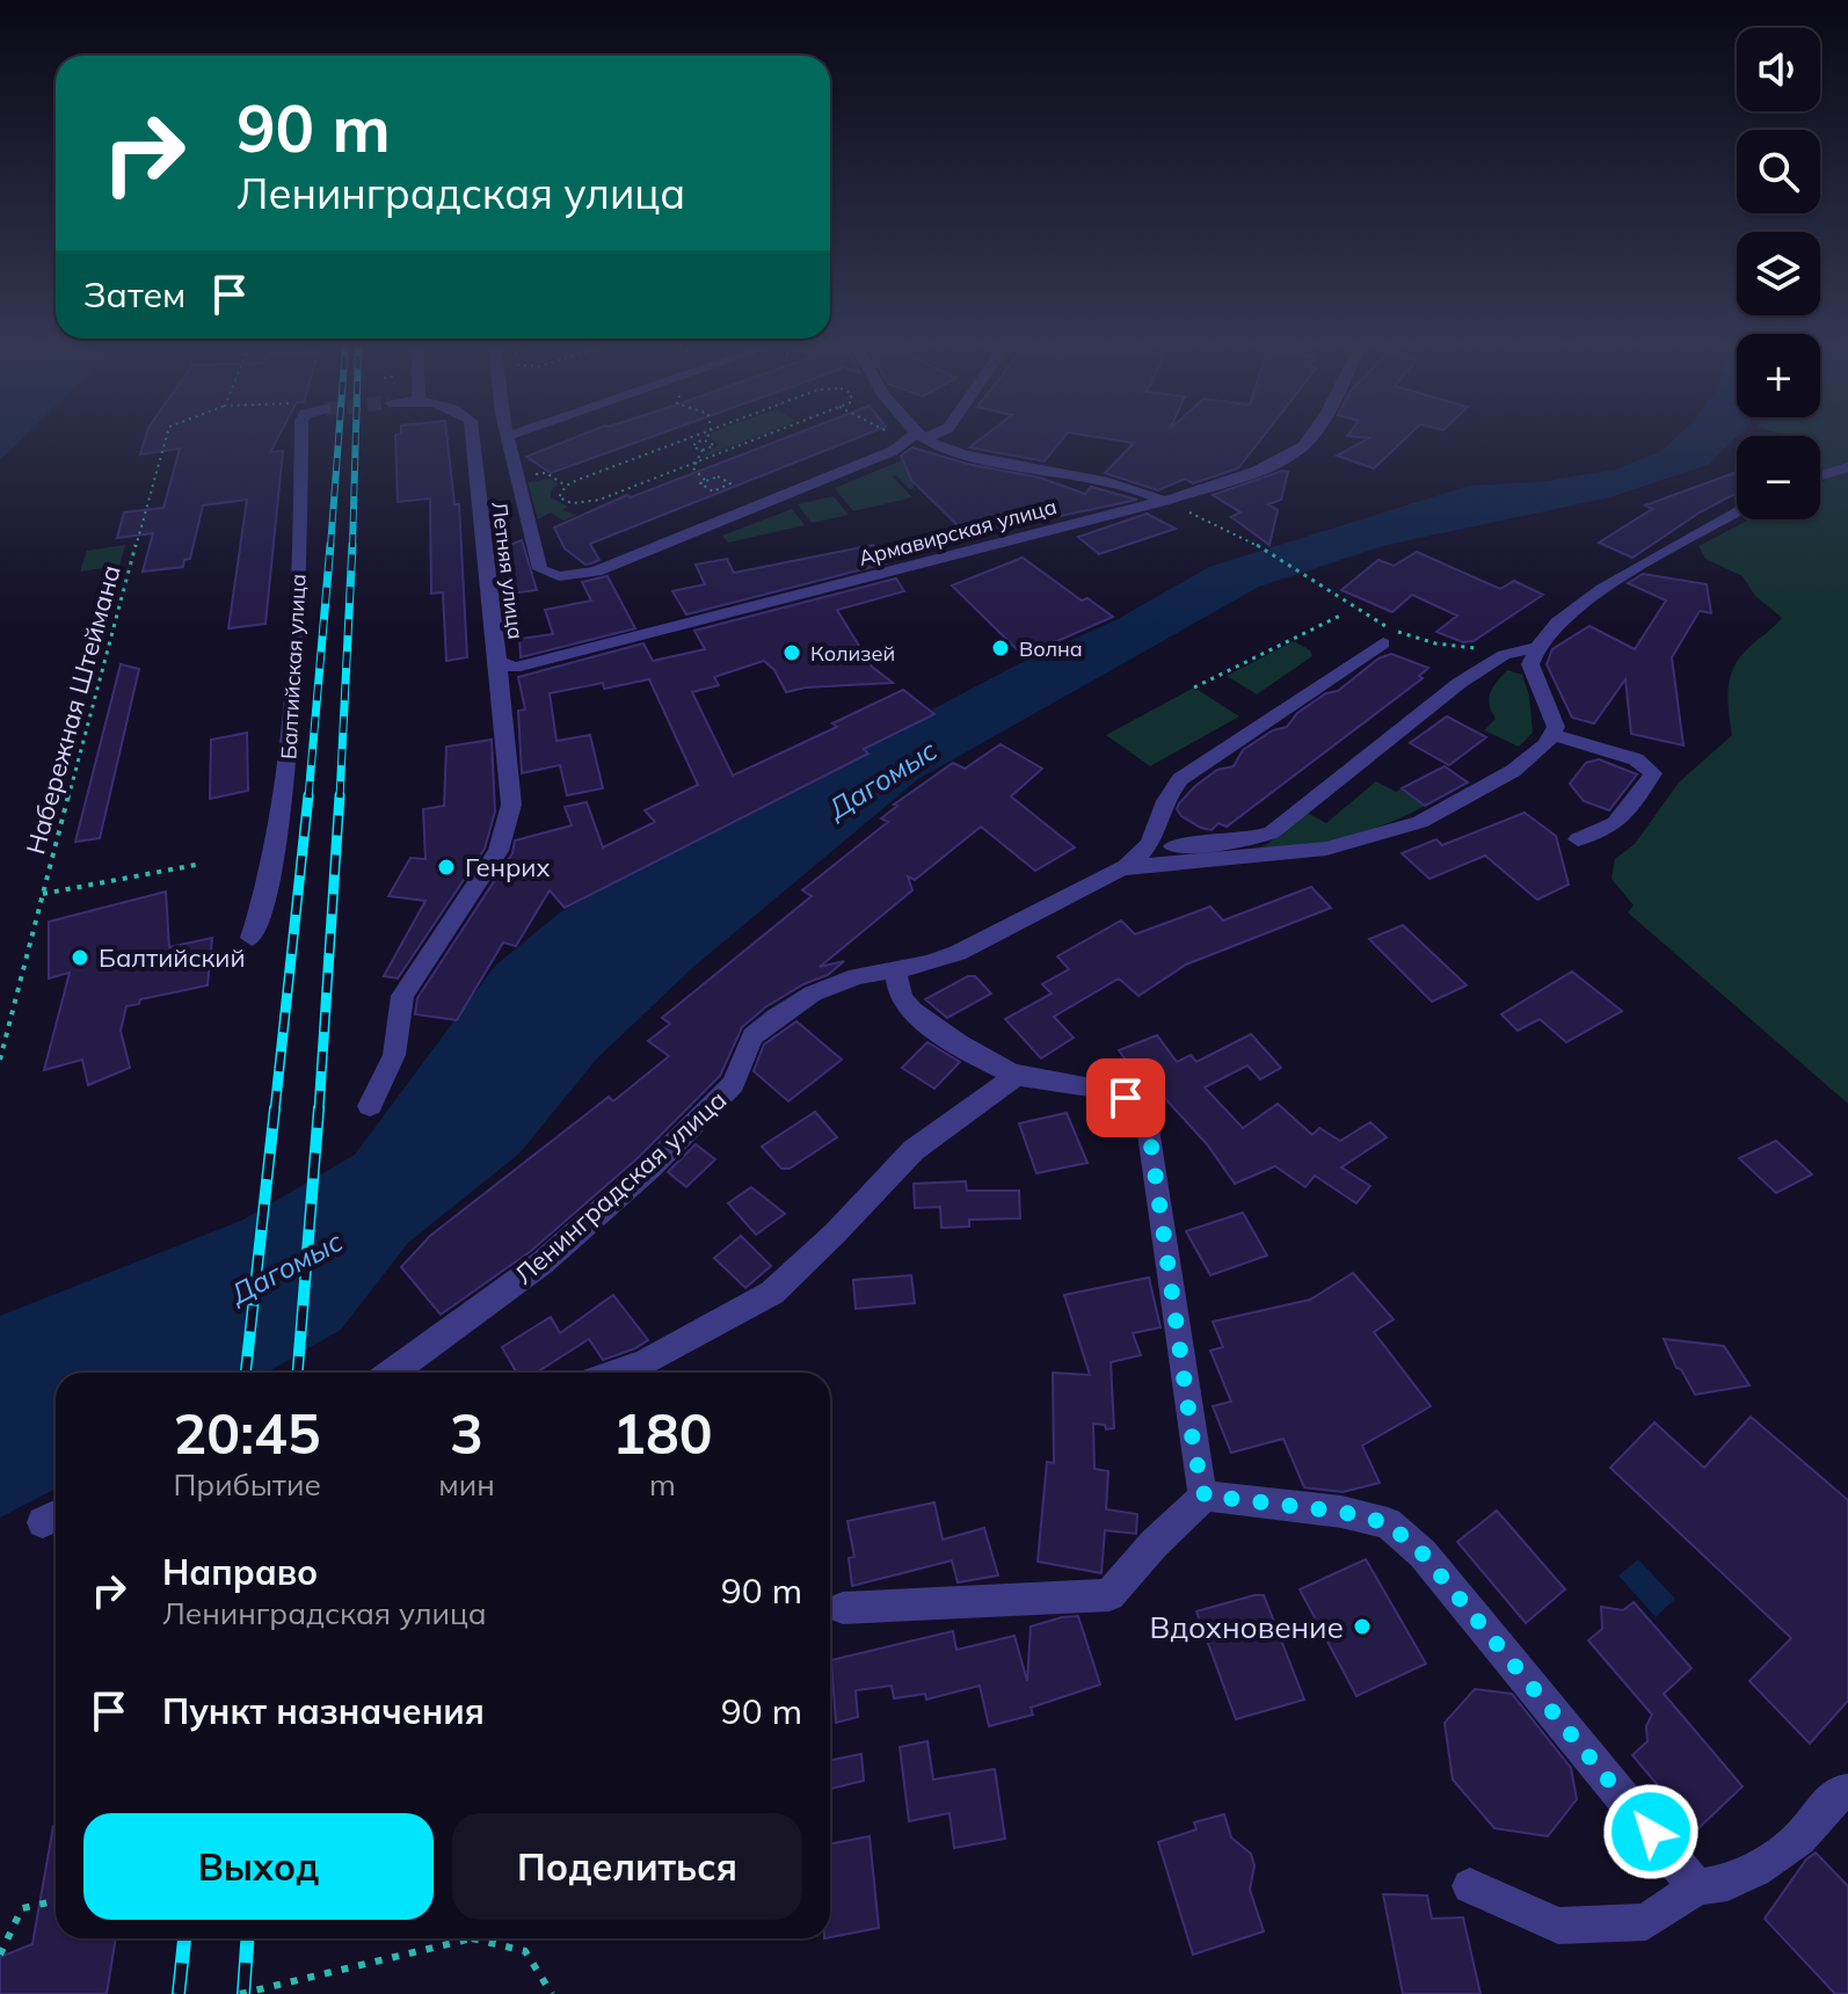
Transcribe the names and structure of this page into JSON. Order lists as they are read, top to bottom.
{
  "streets": {
    "street": [
      "Армавирская улица",
      "Летняя улица",
      "Балтийская улица",
      "Ленинградская улица"
    ],
    "path": ["Набережная Штеймана"]
  },
  "crossings": [
    ["Армавирская улица", "Летняя улица"]
  ],
  "water": ["Дагомыс"],
  "places": [
    "Волна",
    "Колизей",
    "Генрих",
    "Балтийский",
    "Вдохновение"
  ],
  "page": {
    "map_buttons": ["+", "−"],
    "turn": ["90 m", "Ленинградская улица"],
    "then": "Затем",
    "eta": [
      "20:45",
      "Прибытие",
      "3",
      "мин",
      "180",
      "m"
    ],
    "list": [
      {
        "name": "Направо",
        "note": "Ленинградская улица",
        "value": "90 m"
      },
      {
        "name": "Пункт назначения",
        "value": "90 m"
      }
    ],
    "buttons": ["Выход", "Поделиться"]
  }
}
